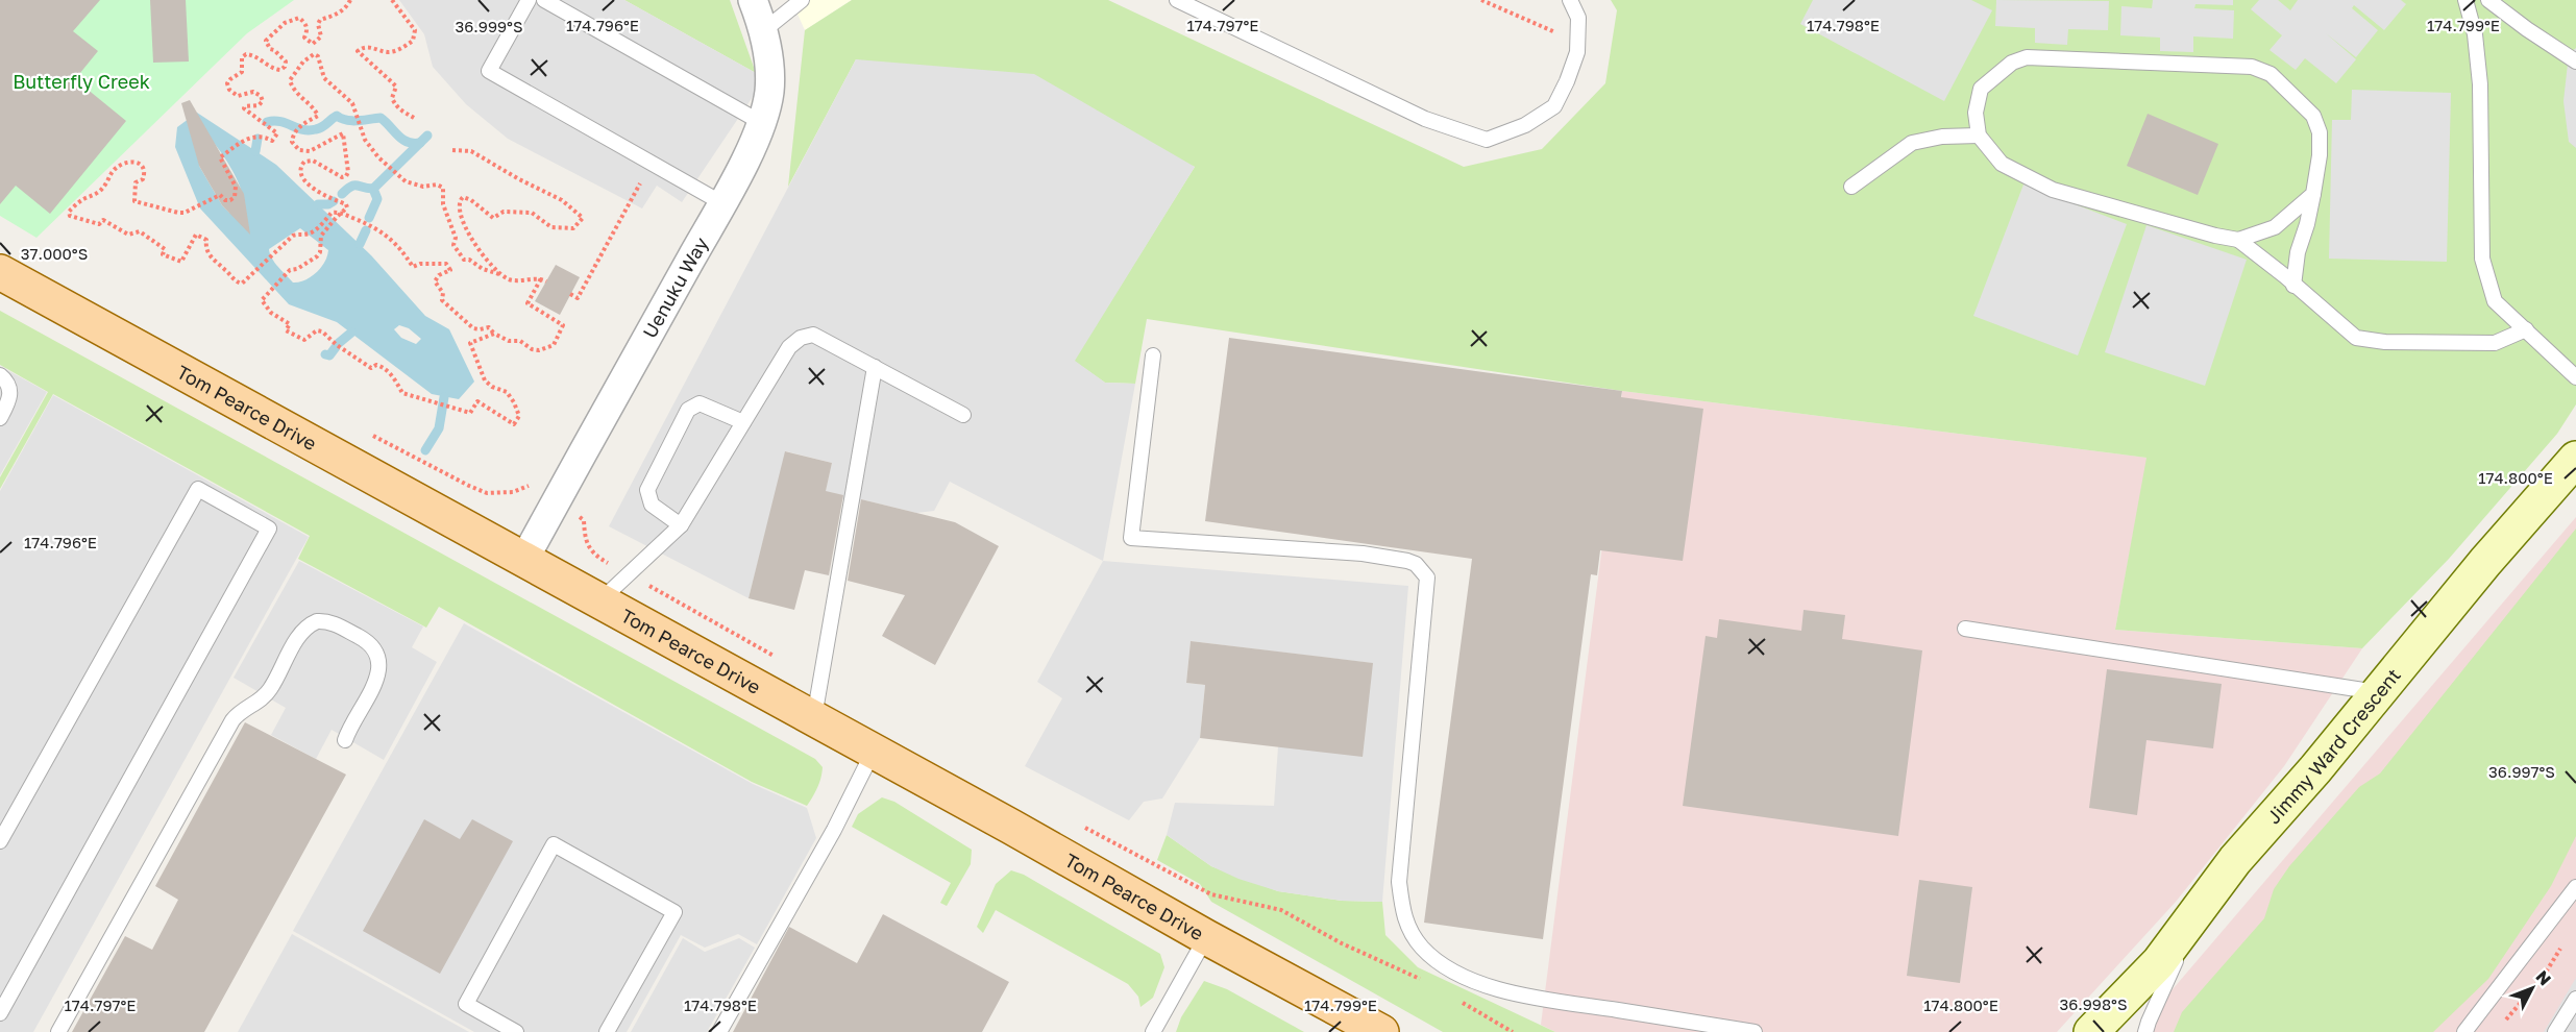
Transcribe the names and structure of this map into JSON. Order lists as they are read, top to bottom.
{
  "streets": {
    "main road": ["Tom Pearce Drive"],
    "street": ["Uenuku Way", "Jimmy Ward Crescent"]
  },
  "crossings": [
    ["Uenuku Way", "Tom Pearce Drive"]
  ],
  "parks": ["Butterfly Creek"],
  "north": "top right",
  "coordinates": [
    "174.798°E",
    "174.796°E",
    "174.797°E",
    "174.799°E",
    "36.999°S",
    "37.000°S",
    "174.800°E",
    "36.997°S",
    "36.998°S"
  ]
}
